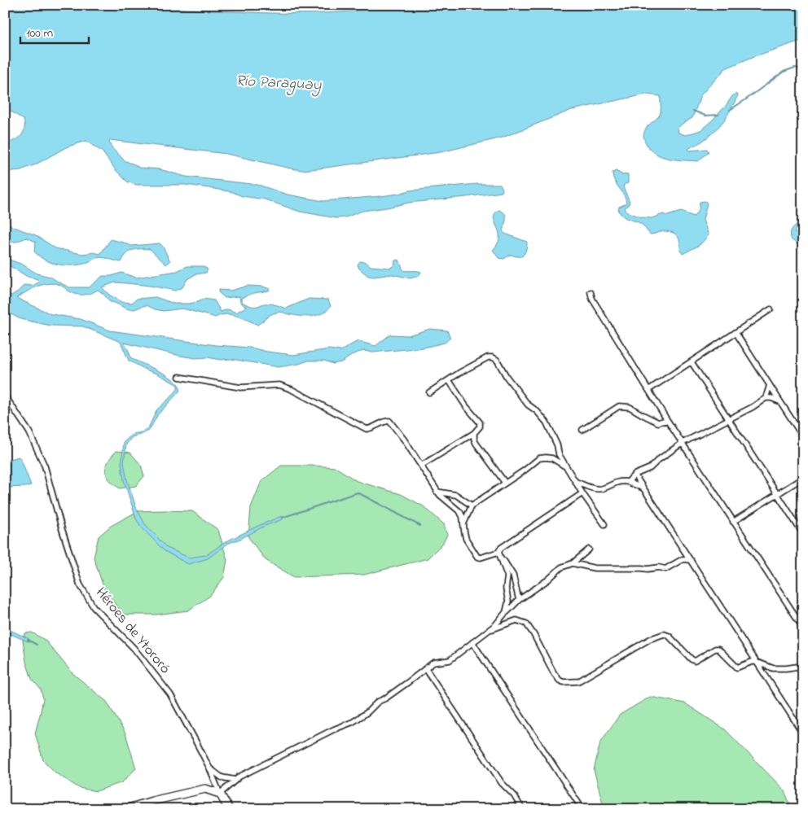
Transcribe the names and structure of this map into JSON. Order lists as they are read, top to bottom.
{
  "streets": {
    "main road": ["Héroes de Ytororó"]
  },
  "water": ["Río Paraguay"],
  "scale_bar": "100 m"
}
